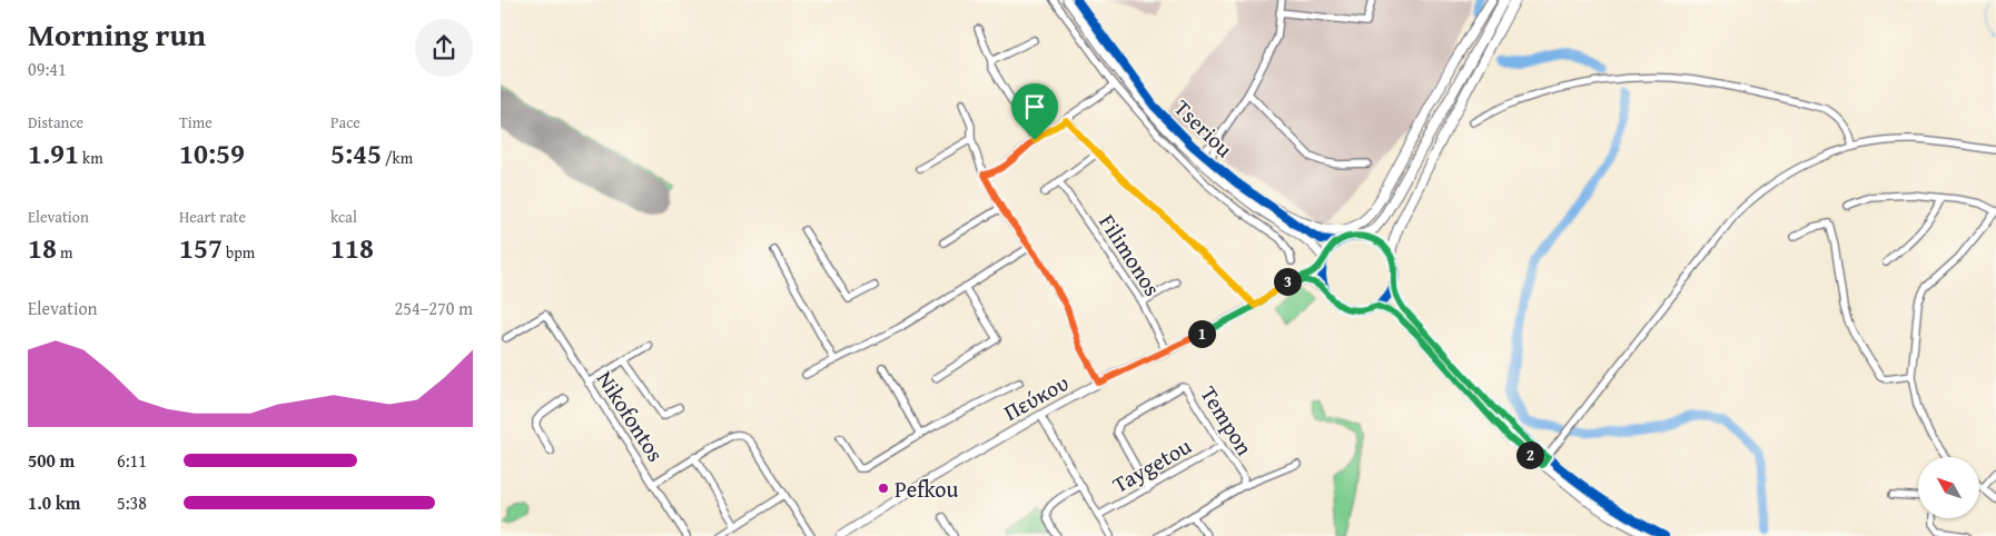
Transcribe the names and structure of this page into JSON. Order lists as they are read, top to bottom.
{
  "streets": {
    "main road": ["Tseriou", "Πεύκου"],
    "street": [
      "Filimonos",
      "Nikofontos",
      "Tempon",
      "Taygetou"
    ]
  },
  "crossings": [
    ["Tseriou", "Πεύκου"],
    ["Filimonos", "Πεύκου"],
    ["Tempon", "Taygetou"]
  ],
  "places": ["Pefkou"],
  "north": "top left",
  "page": {
    "heading": ["Morning run", "09:41"],
    "stats": [
      ["Distance", "1.91 km"],
      ["Time", "10:59"],
      ["Pace", "5:45 /km"],
      ["Elevation", "18 m"],
      ["Heart rate", "157 bpm"],
      ["kcal", "118"]
    ],
    "pins": ["3", "1", "2"],
    "chart": ["Elevation", "254–270 m"],
    "list": [
      {
        "name": "500 m",
        "note": "6:11"
      },
      {
        "name": "1.0 km",
        "note": "5:38"
      }
    ]
  }
}
